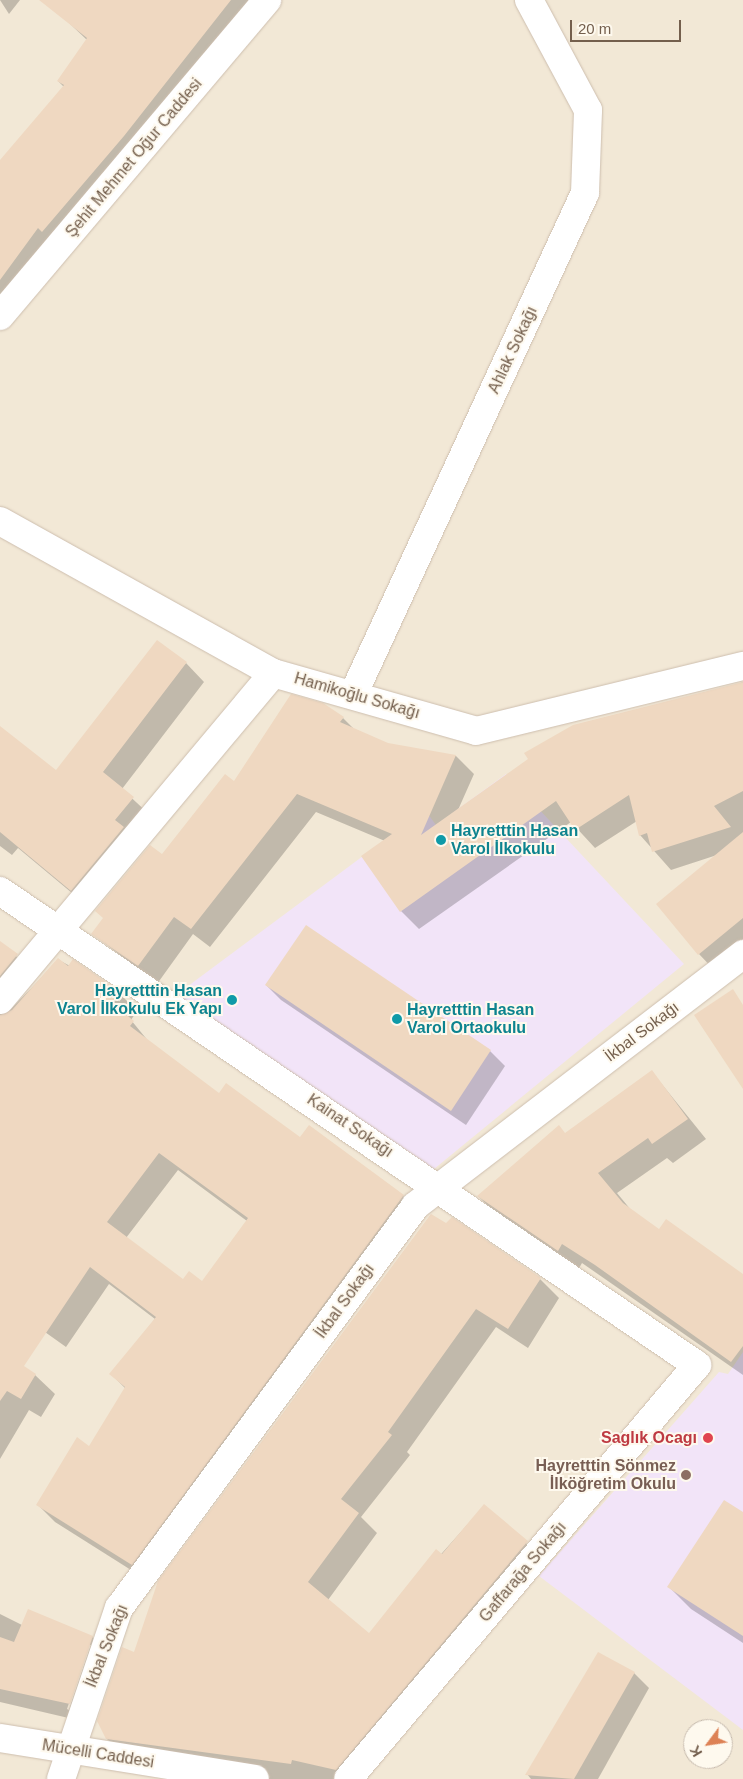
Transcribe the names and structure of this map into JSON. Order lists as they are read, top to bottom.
{
  "streets": {
    "street": [
      "Şehit Mehmet Oğur Caddesi",
      "Ahlak Sokağı",
      "Hamikoğlu Sokağı",
      "İkbal Sokağı",
      "Kainat Sokağı",
      "Gaffarağa Sokağı",
      "Mücelli Caddesi"
    ]
  },
  "crossings": [
    ["Ahlak Sokağı", "Hamikoğlu Sokağı"],
    ["İkbal Sokağı", "Kainat Sokağı"],
    ["İkbal Sokağı", "Mücelli Caddesi"],
    ["Kainat Sokağı", "Gaffarağa Sokağı"]
  ],
  "places": [
    "Hayretttin Hasan Varol İlkokulu",
    "Hayretttin Hasan Varol İlkokulu Ek Yapı",
    "Hayretttin Hasan Varol Ortaokulu",
    "Saglık Ocagı",
    "Hayretttin Sönmez İlköğretim Okulu"
  ],
  "scale_bar": "20 m",
  "north": "bottom left"
}
